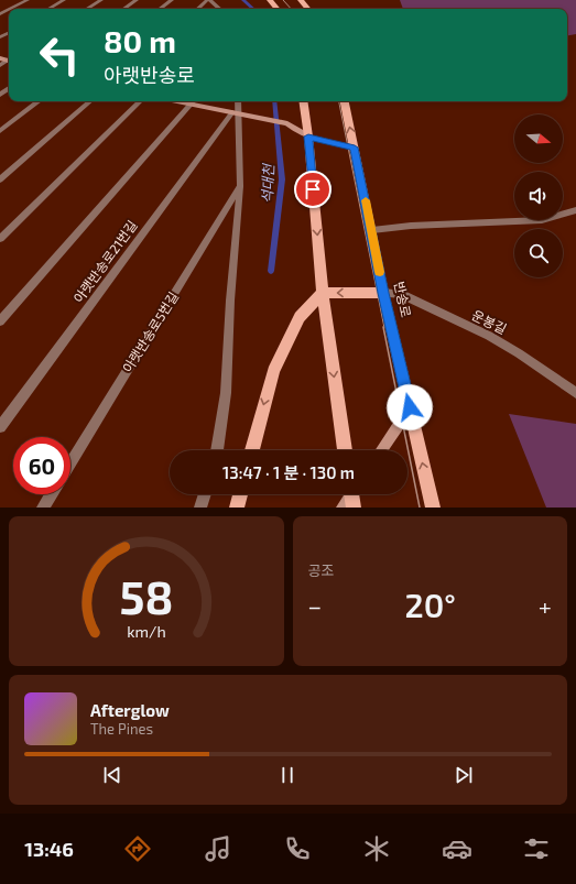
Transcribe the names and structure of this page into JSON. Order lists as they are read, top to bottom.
{
  "streets": {
    "main road": ["반송로"],
    "street": ["아랫반송로21번길", "운봉길", "아랫반송로5번길"]
  },
  "crossings": [
    ["반송로", "운봉길"]
  ],
  "water": ["석대천"],
  "north": "right",
  "page": {
    "turn": ["80 m", "아랫반송로"],
    "limit": "60",
    "trip": "13:47 · 1 분 · 130 m",
    "tile": "공조",
    "heat": ["−", "20°", "+"],
    "song": ["Afterglow", "The Pines"],
    "tabs": "13:46",
    "gauge": ["58", "km/h"]
  }
}
